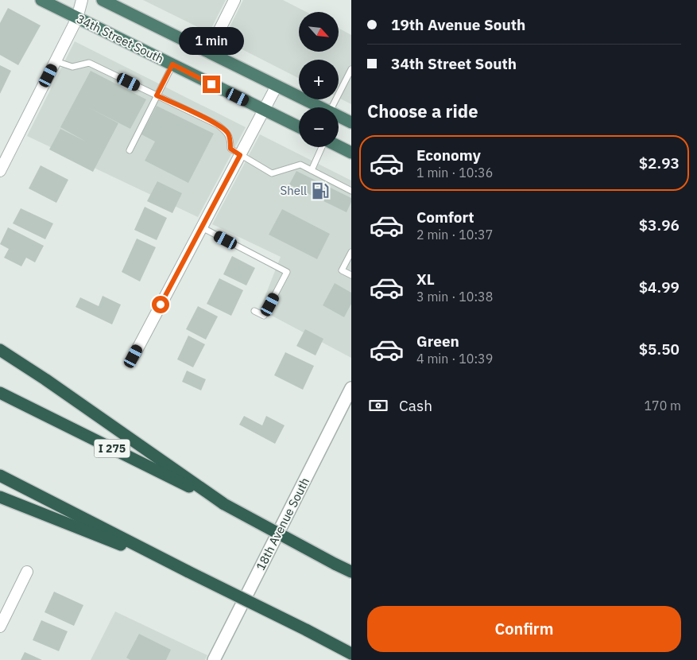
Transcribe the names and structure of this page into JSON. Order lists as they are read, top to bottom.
{
  "streets": {
    "highway": ["34th Street South", "I 275"],
    "street": ["18th Avenue South"]
  },
  "places": {
    "fuel station": ["Shell"]
  },
  "north": "bottom right",
  "page": {
    "banner": ["19th Avenue South", "34th Street South"],
    "map_buttons": ["+", "−"],
    "bubble": "1 min",
    "heading": "Choose a ride",
    "list": [
      {
        "name": "Economy",
        "note": "1 min · 10:36",
        "value": "$2.93"
      },
      {
        "name": "Comfort",
        "note": "2 min · 10:37",
        "value": "$3.96"
      },
      {
        "name": "XL",
        "note": "3 min · 10:38",
        "value": "$4.99"
      },
      {
        "name": "Green",
        "note": "4 min · 10:39",
        "value": "$5.50"
      }
    ],
    "pay": ["Cash", "170 m"],
    "buttons": "Confirm"
  }
}
